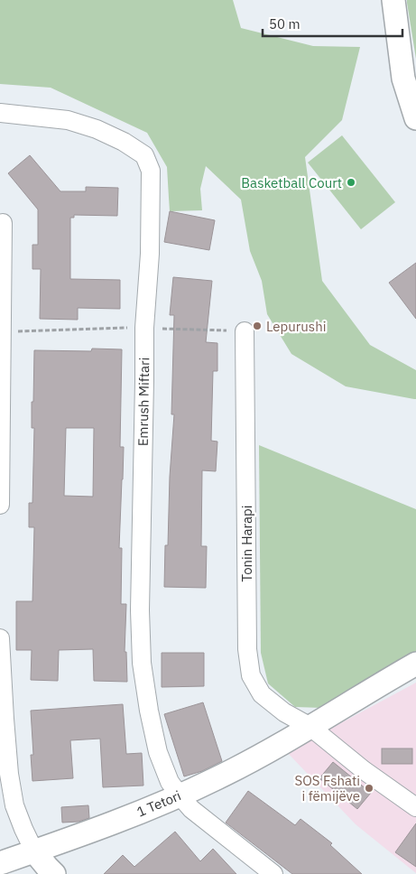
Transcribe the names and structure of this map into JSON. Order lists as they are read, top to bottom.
{
  "streets": {
    "street": ["Emrush Miftari", "Tonin Harapi", "1 Tetori"]
  },
  "crossings": [
    ["Emrush Miftari", "1 Tetori"],
    ["Tonin Harapi", "1 Tetori"]
  ],
  "places": ["Basketball Court", "Lepurushi", "SOS Fshati i fëmijëve"],
  "scale_bar": "50 m"
}
